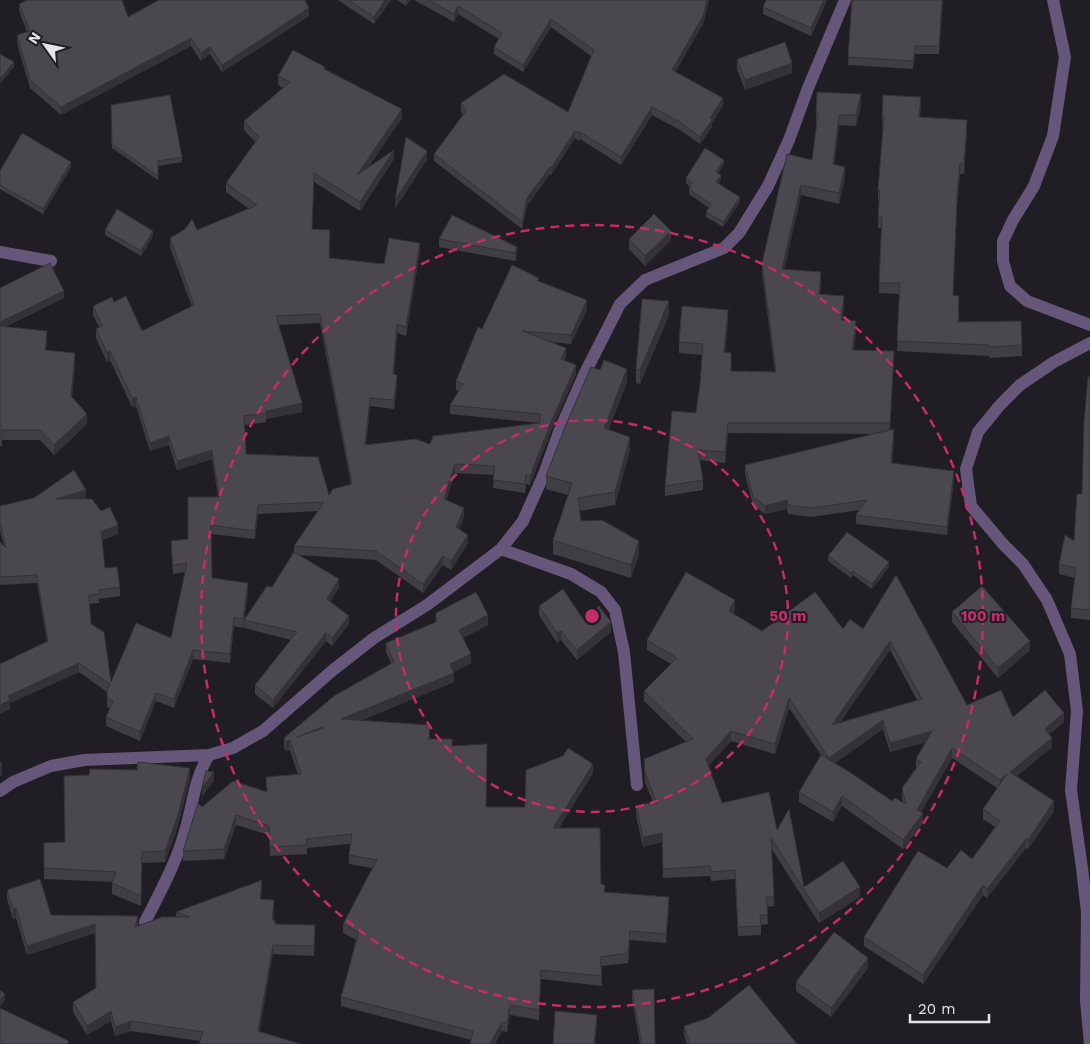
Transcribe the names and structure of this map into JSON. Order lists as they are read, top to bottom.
{
  "scale_bar": "20 m",
  "north": "top left",
  "rings": ["50 m", "100 m"]
}
